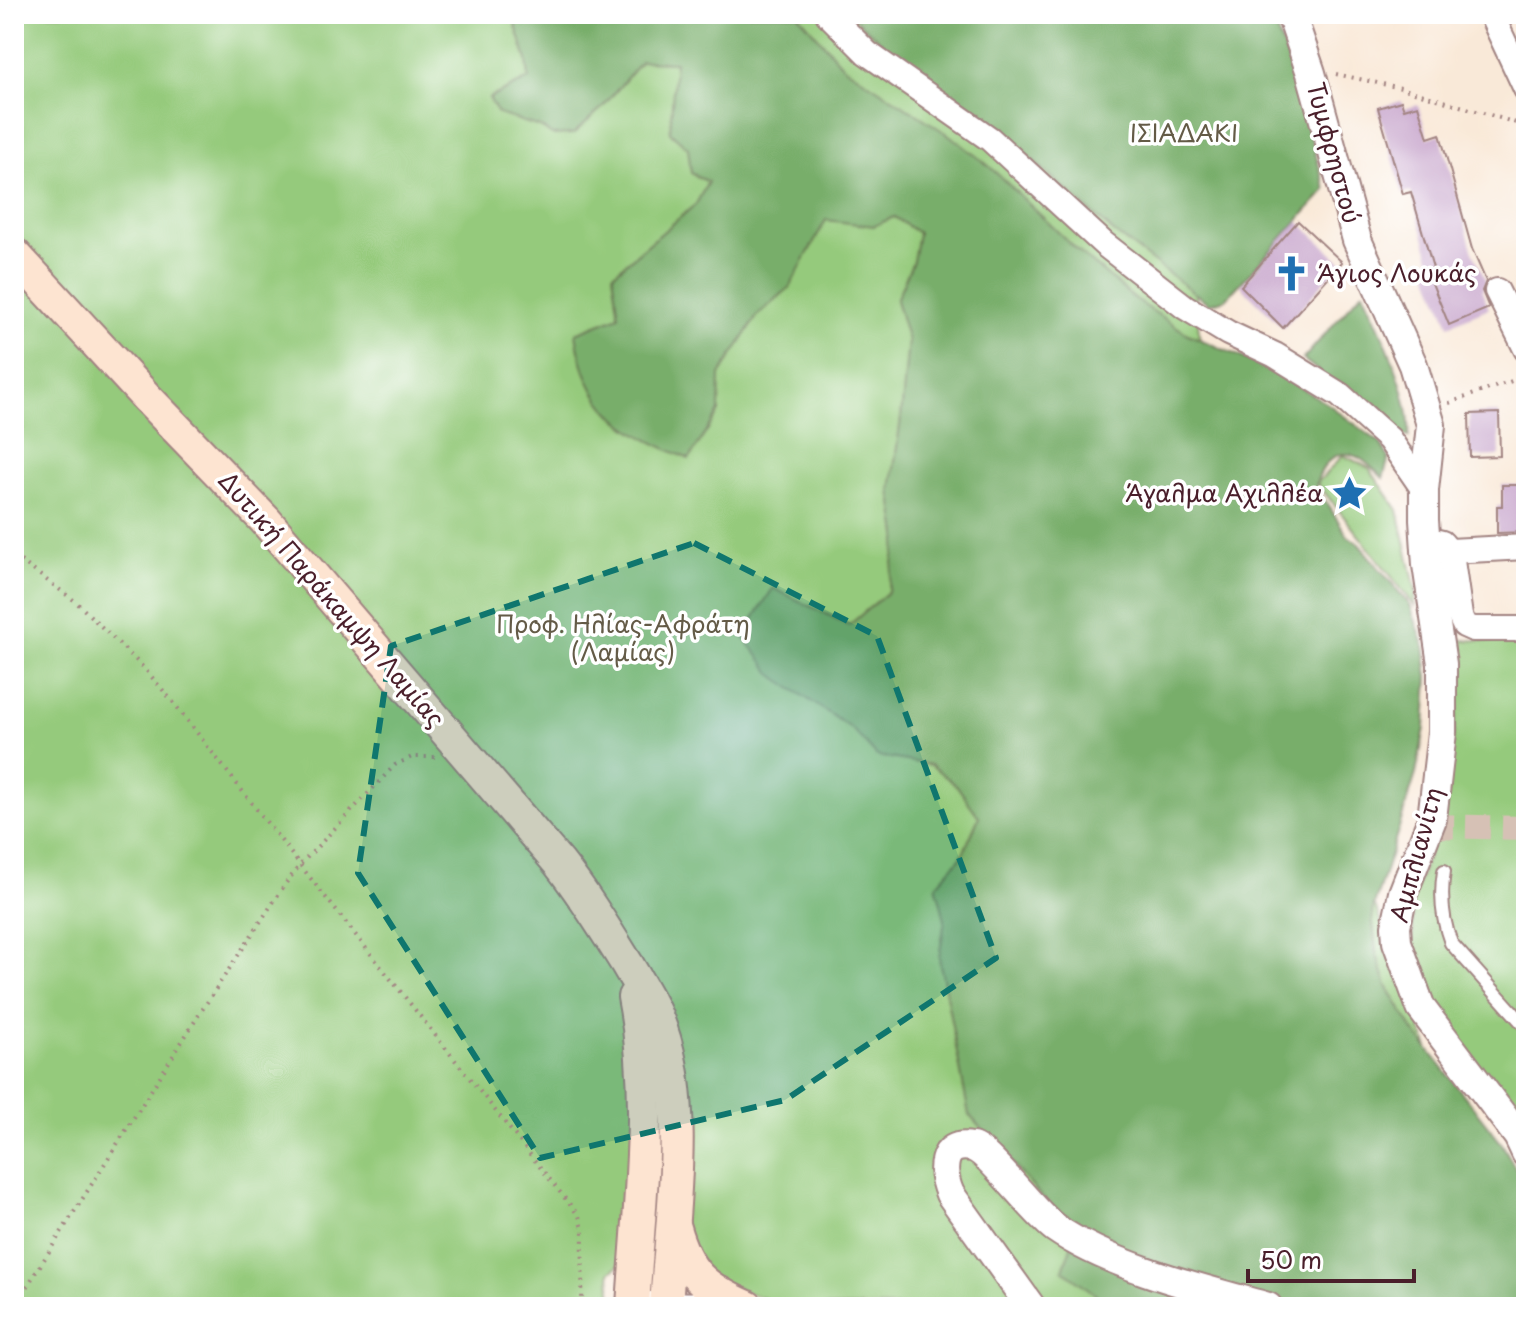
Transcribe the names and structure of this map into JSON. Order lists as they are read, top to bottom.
{
  "streets": {
    "main road": ["Δυτική Παράκαμψη Λαμίας"],
    "street": ["Τυμφρηστού", "Αμπλιανίτη"]
  },
  "crossings": [
    ["Τυμφρηστού", "Αμπλιανίτη"]
  ],
  "parks": ["ΙΣΙΑΔΑΚΙ", "Προφ. Ηλίας-Αφράτη (Λαμίας)"],
  "places": {
    "church": ["Άγιος Λουκάς"],
    "place": ["Άγαλμα Αχιλλέα"]
  },
  "scale_bar": "50 m"
}
